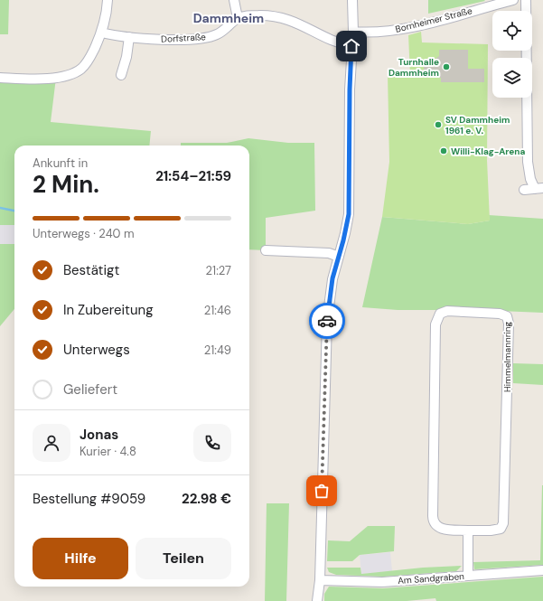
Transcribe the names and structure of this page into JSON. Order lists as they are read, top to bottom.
{
  "streets": {
    "street": [
      "Bornheimer Straße",
      "Dorfstraße",
      "Himmelmannring",
      "Am Sandgraben"
    ]
  },
  "districts": ["Dammheim"],
  "places": ["Turnhalle Dammheim", "SV Dammheim 1961 e. V.", "Willi-Klag-Arena"],
  "page": {
    "heading": ["2 Min.", "Ankunft in", "21:54–21:59"],
    "panel": [
      "Jonas",
      "Kurier · 4.8",
      "Bestellung #9059",
      "22.98 €"
    ],
    "bar": "Unterwegs · 240 m",
    "list": [
      ["Bestätigt", "21:27"],
      ["In Zubereitung", "21:46"],
      ["Unterwegs", "21:49"],
      "Geliefert"
    ],
    "buttons": ["Hilfe", "Teilen"]
  }
}
